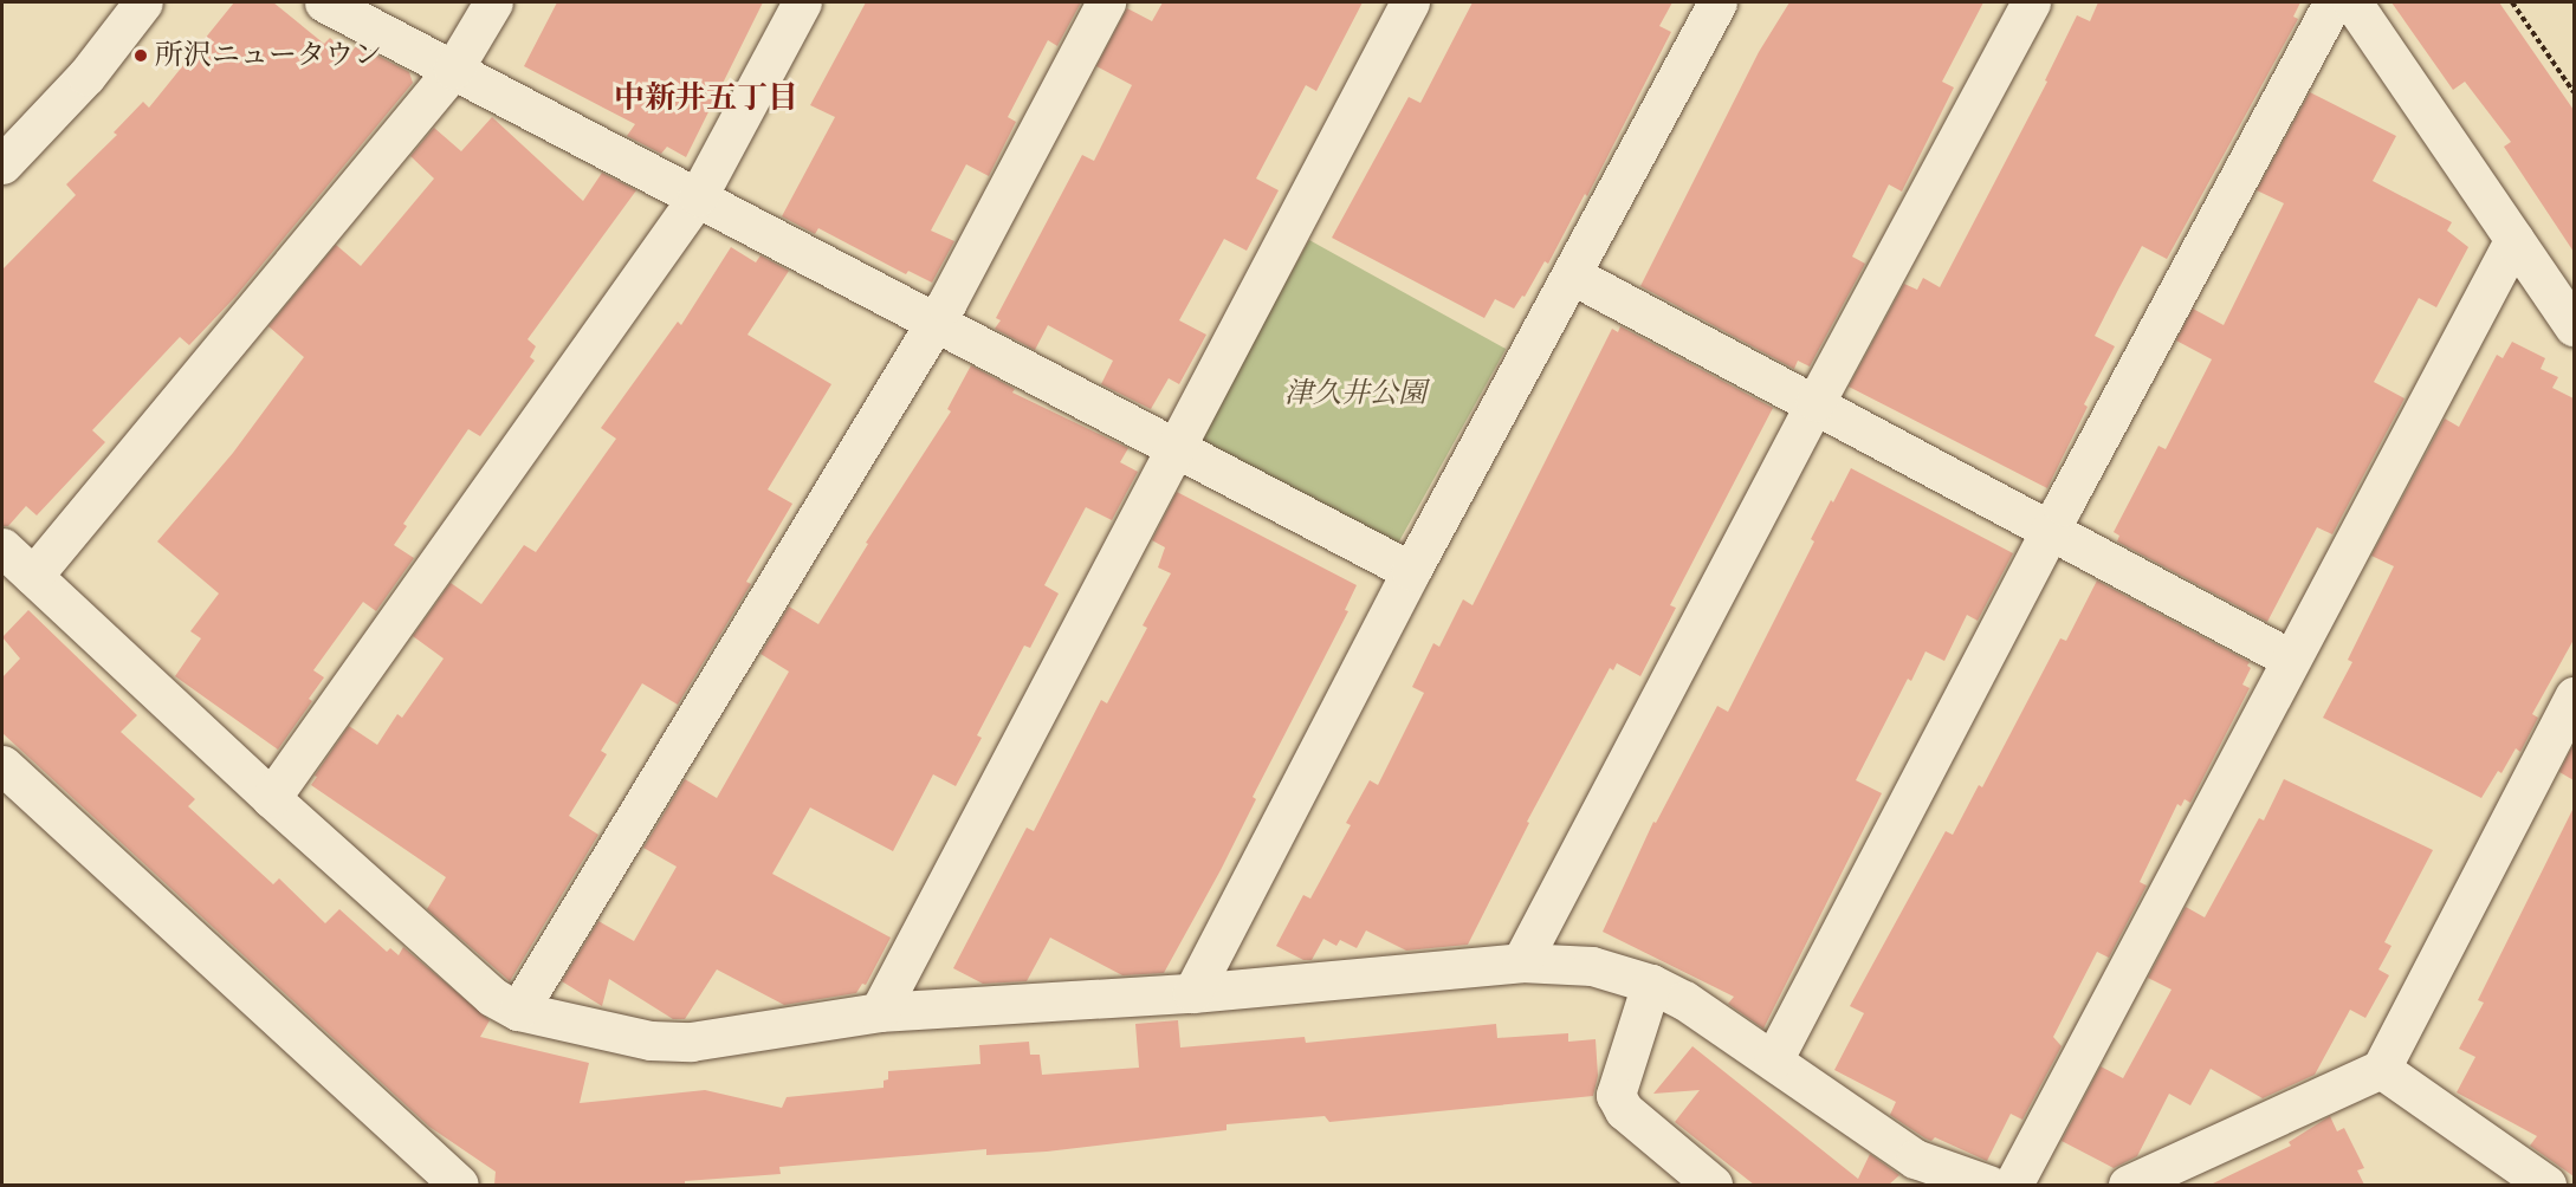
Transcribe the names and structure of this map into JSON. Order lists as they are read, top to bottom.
{
  "districts": ["中新井五丁目"],
  "parks": ["津久井公園"],
  "places": ["所沢ニュータウン"]
}
